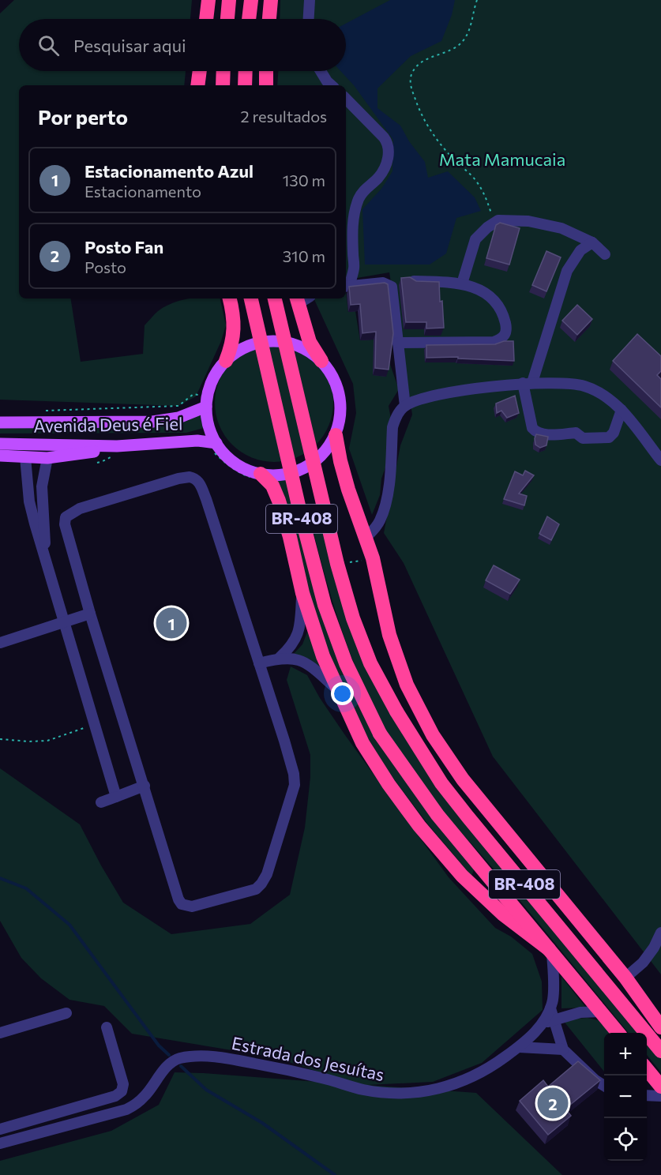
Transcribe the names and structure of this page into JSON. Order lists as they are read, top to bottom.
{
  "streets": {
    "highway": ["BR-408"],
    "main road": ["Avenida Deus é Fiel"],
    "street": ["Estrada dos Jesuítas"]
  },
  "parks": ["Mata Mamucaia"],
  "page": {
    "search": "Pesquisar aqui",
    "heading": ["Por perto", "2 resultados"],
    "list": [
      {
        "mark": "1",
        "name": "Estacionamento Azul",
        "note": "Estacionamento",
        "value": "130 m"
      },
      {
        "mark": "2",
        "name": "Posto Fan",
        "note": "Posto",
        "value": "310 m"
      }
    ],
    "pins": ["1", "2"],
    "map_buttons": ["+", "−"]
  }
}
